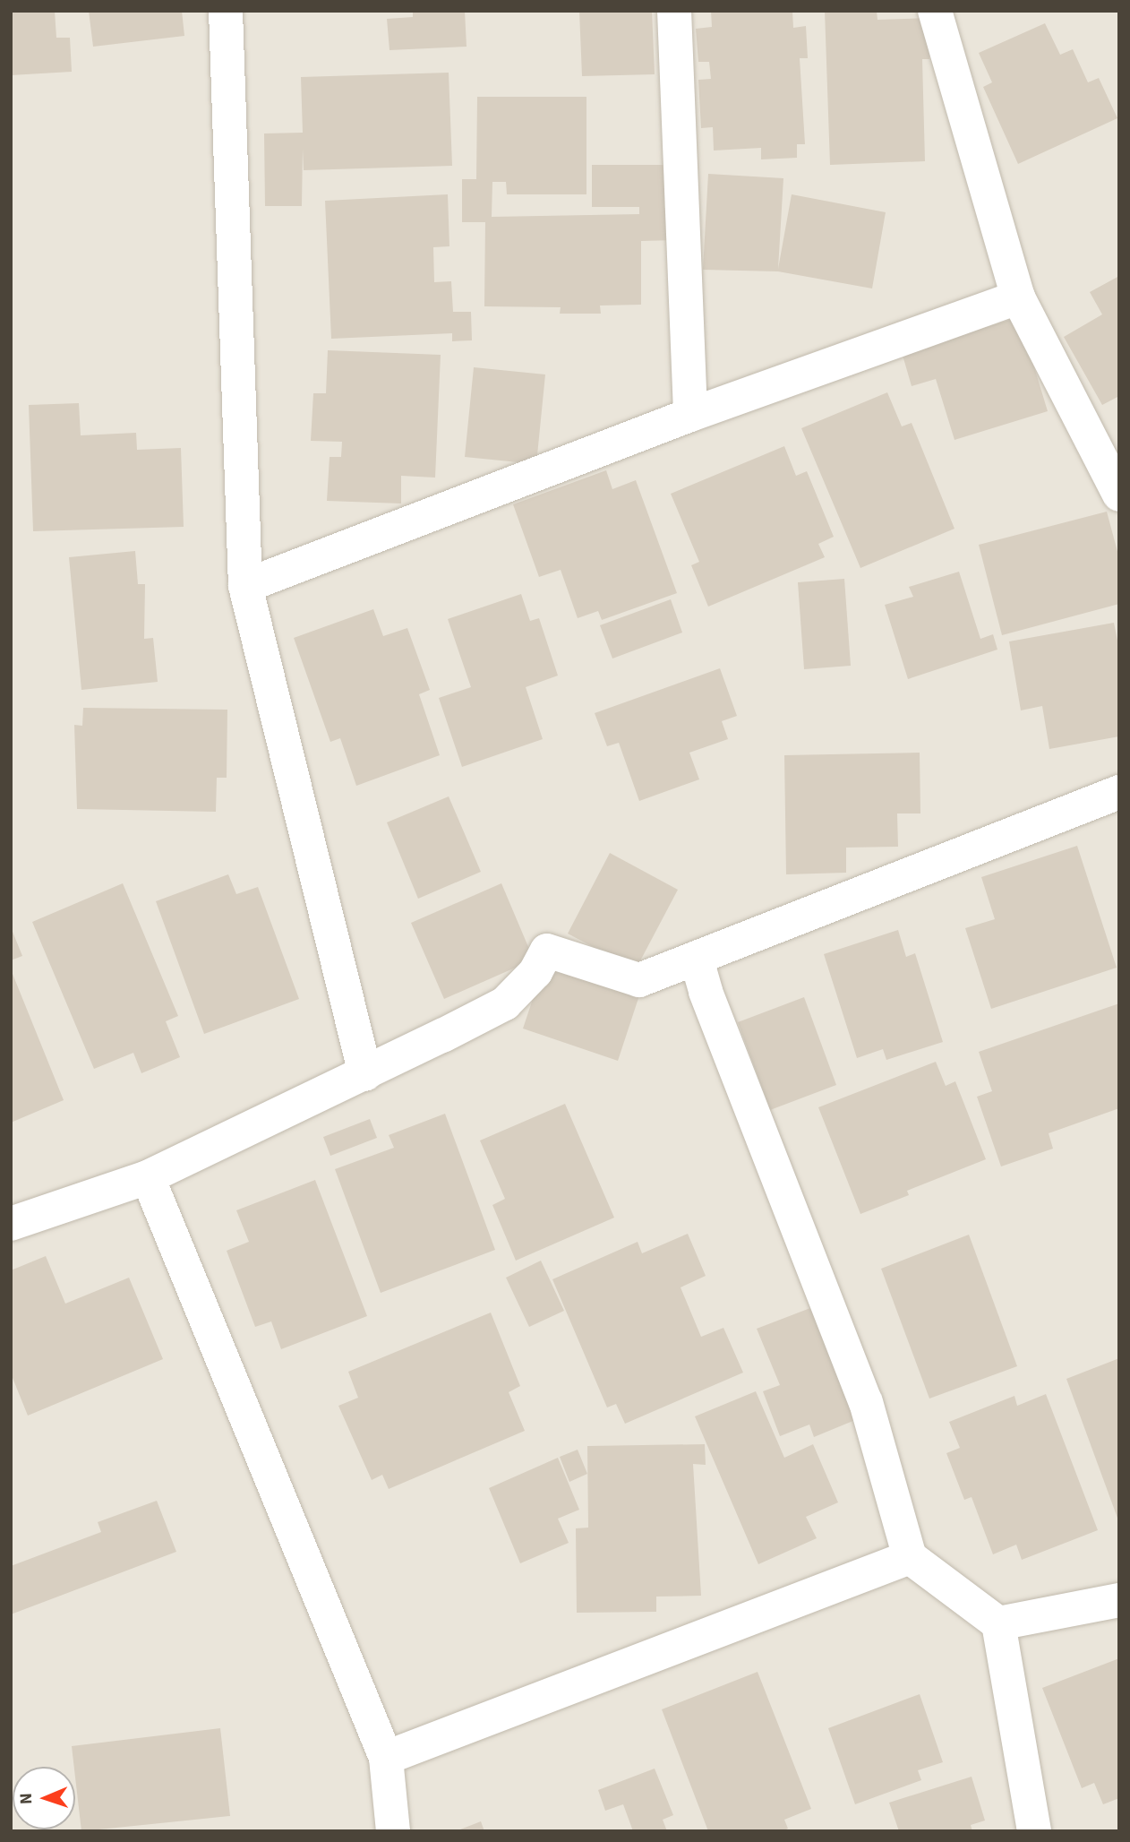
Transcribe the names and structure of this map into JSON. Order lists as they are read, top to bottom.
{
  "north": "left"
}
